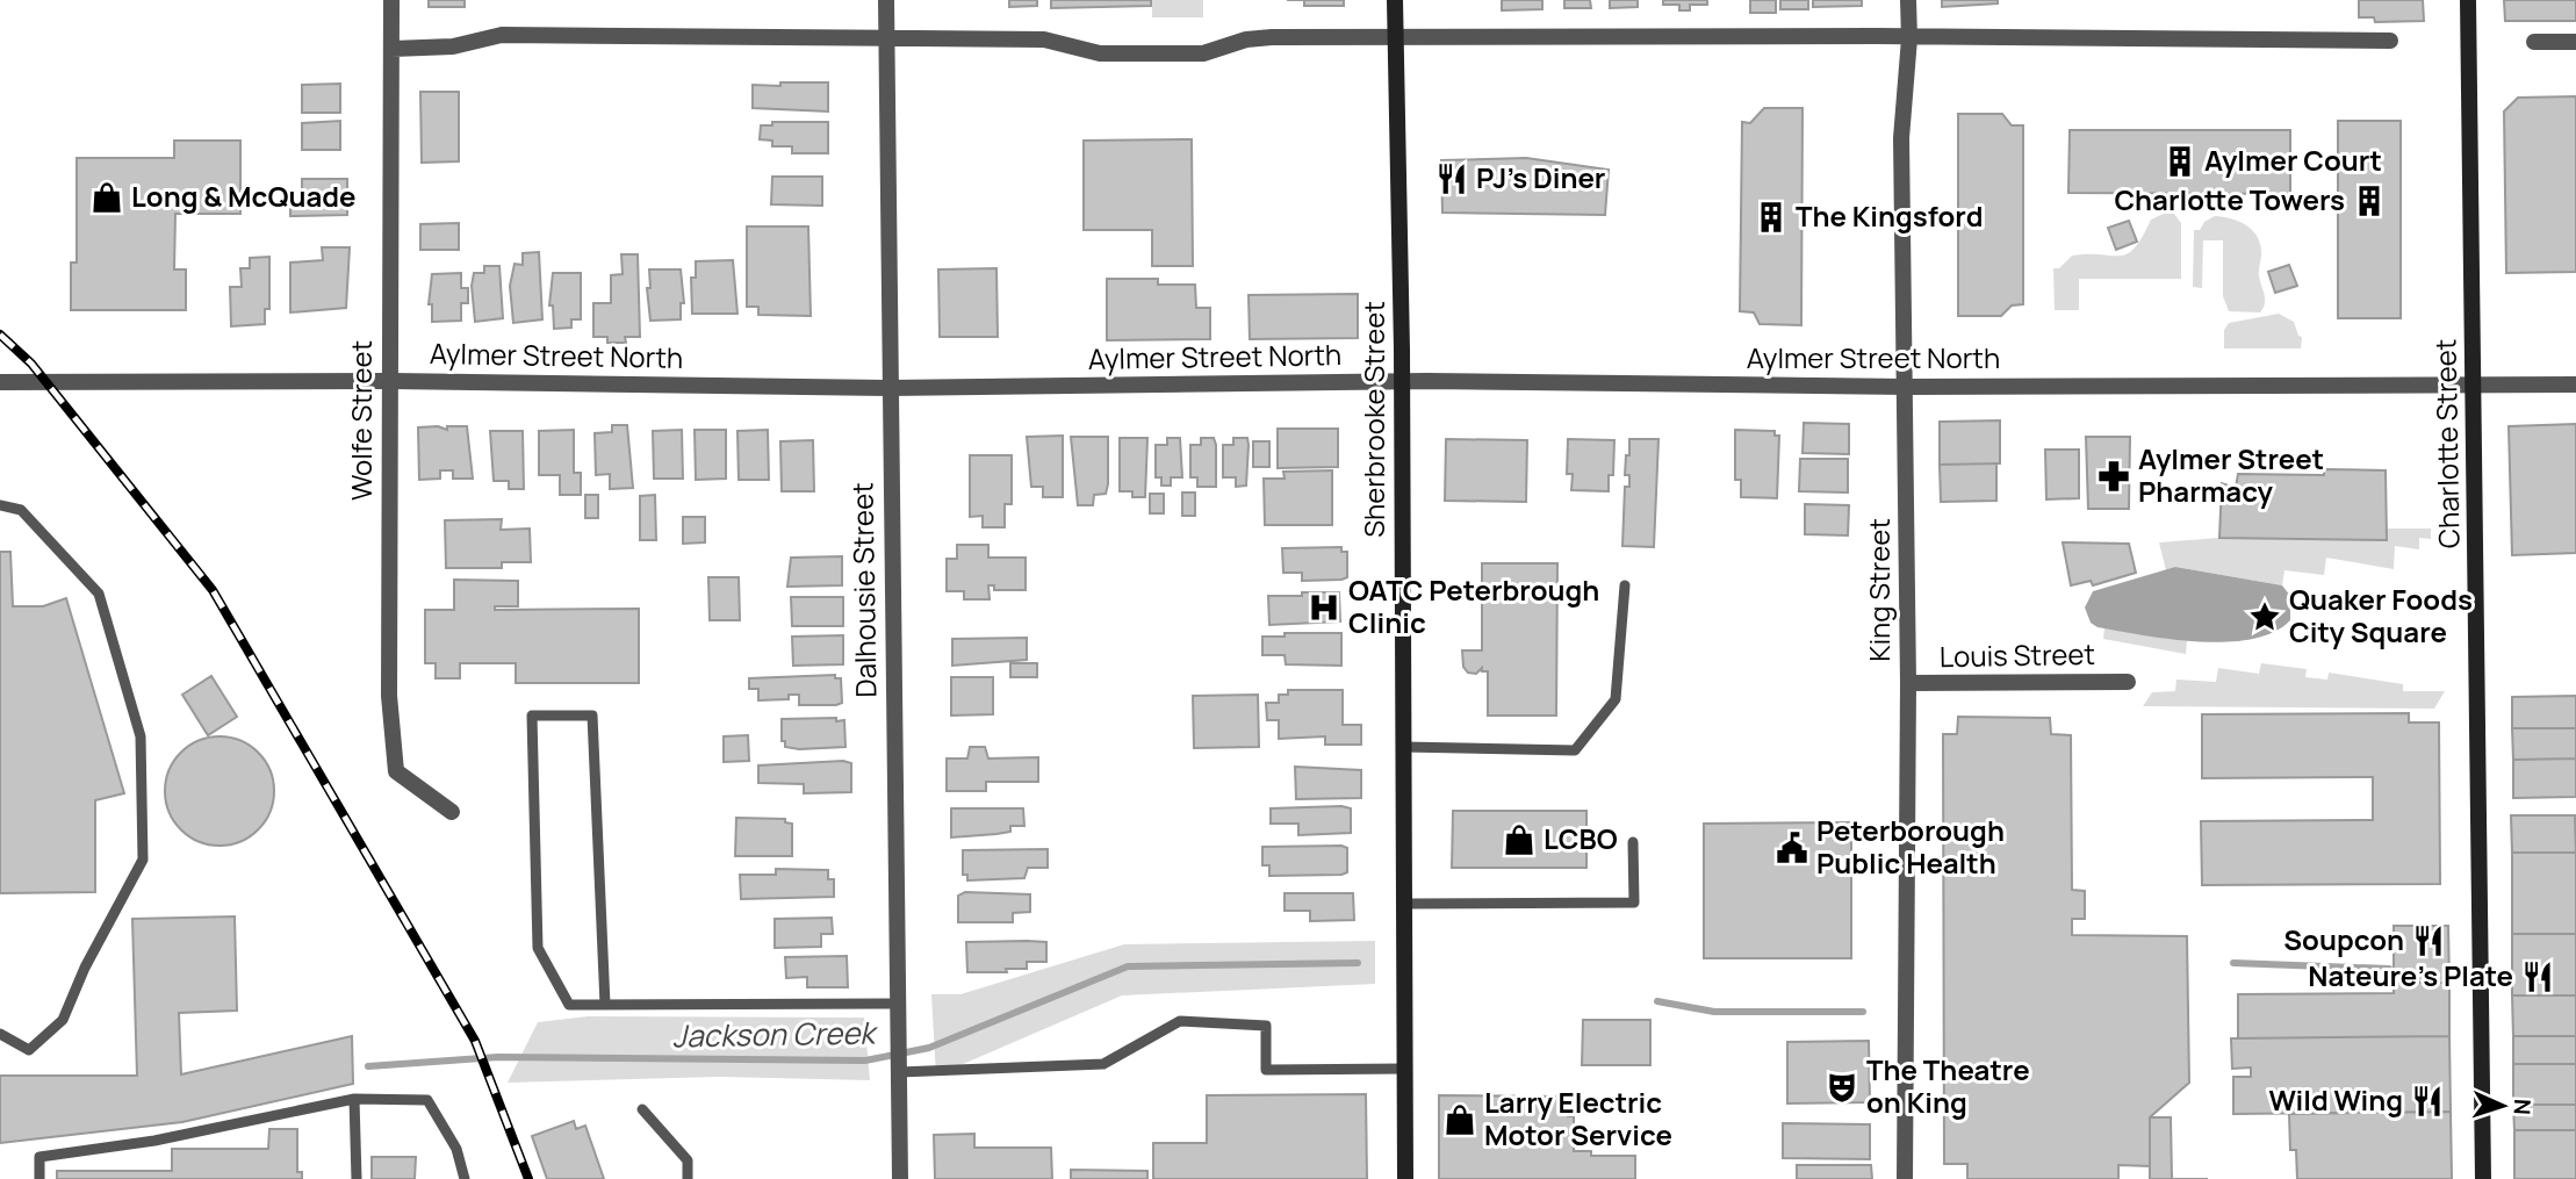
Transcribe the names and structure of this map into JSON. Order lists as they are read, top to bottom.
{
  "streets": {
    "main road": ["Sherbrooke Street", "Charlotte Street"],
    "street": [
      "Aylmer Street North",
      "Wolfe Street",
      "Dalhousie Street",
      "King Street",
      "Louis Street"
    ]
  },
  "crossings": [
    ["Aylmer Street North", "Sherbrooke Street"],
    ["Aylmer Street North", "Wolfe Street"],
    ["Aylmer Street North", "Charlotte Street"],
    ["Aylmer Street North", "Dalhousie Street"],
    ["Aylmer Street North", "King Street"],
    ["King Street", "Louis Street"]
  ],
  "water": ["Jackson Creek"],
  "places": {
    "building": ["Aylmer Court", "Charlotte Towers", "The Kingsford"],
    "restaurant": [
      "PJ's Diner",
      "Soupcon",
      "Nateure's Plate",
      "Wild Wing"
    ],
    "shop": ["Long & McQuade", "LCBO", "Larry Electric Motor Service"],
    "pharmacy": ["Aylmer Street Pharmacy"],
    "hospital": ["OATC Peterbrough Clinic"],
    "place": ["Quaker Foods City Square"],
    "public building": ["Peterborough Public Health"],
    "theatre": ["The Theatre on King"]
  },
  "north": "right"
}
